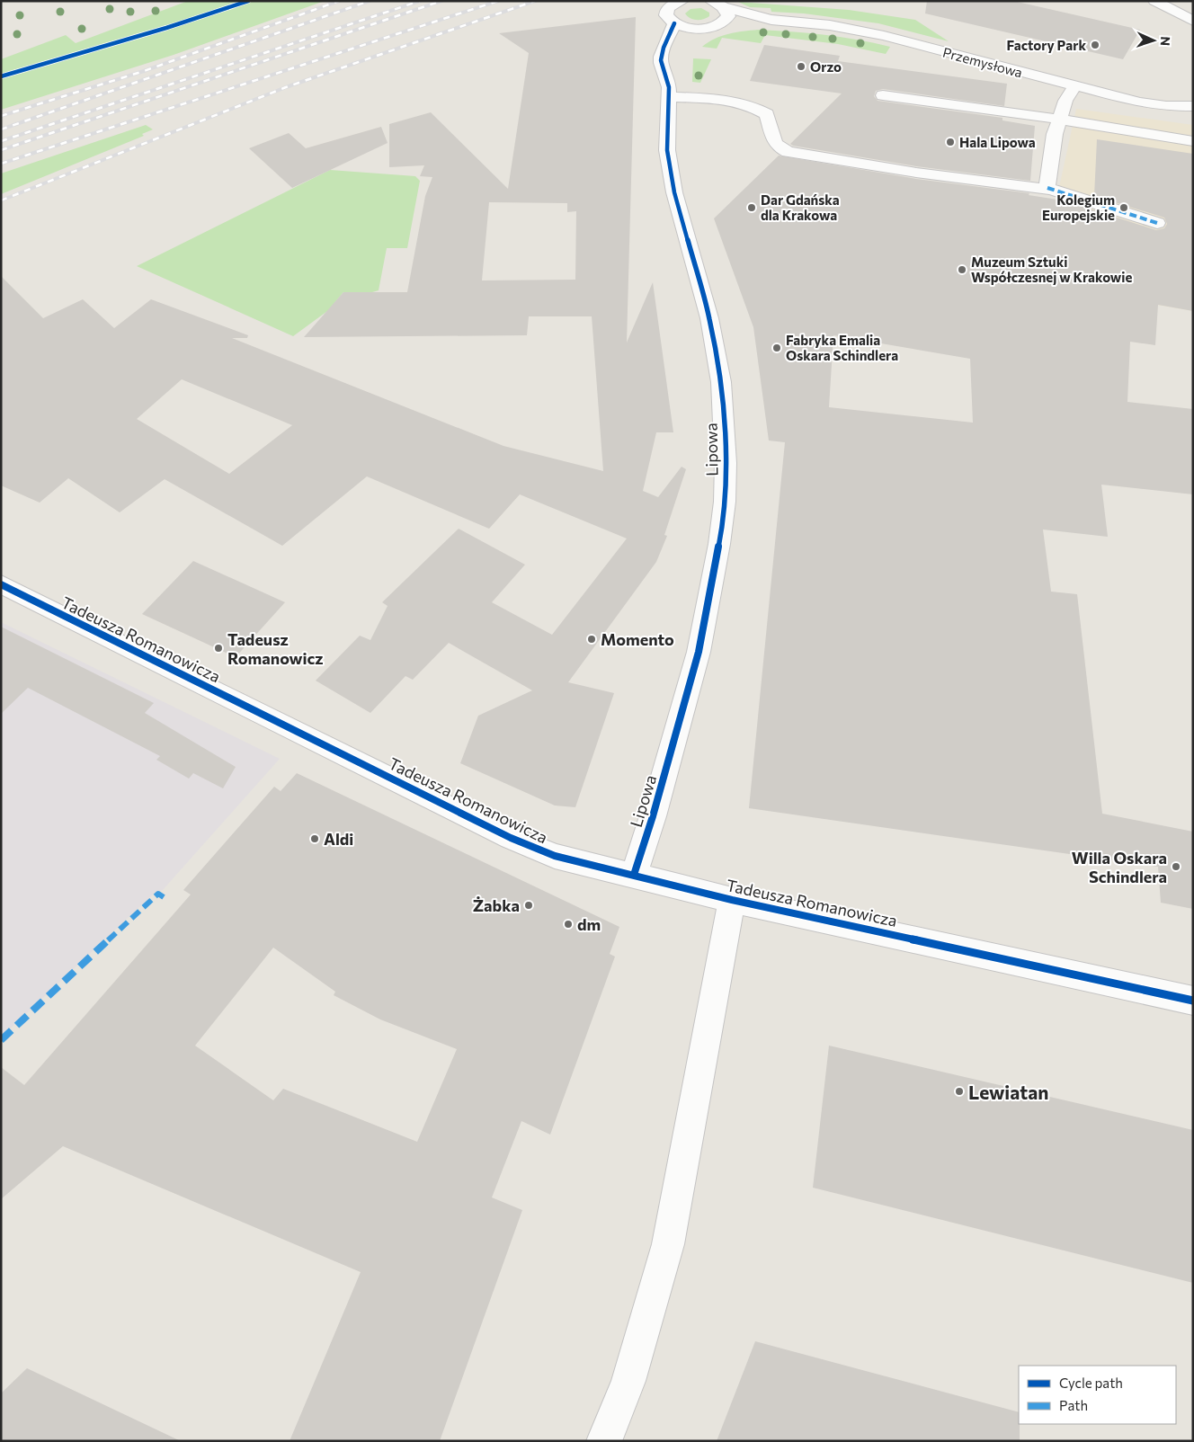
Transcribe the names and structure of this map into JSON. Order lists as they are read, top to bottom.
{
  "streets": {
    "street": ["Przemysłowa", "Lipowa", "Tadeusza Romanowicza"]
  },
  "crossings": [
    ["Przemysłowa", "Lipowa"],
    ["Lipowa", "Tadeusza Romanowicza"]
  ],
  "places": [
    "Factory Park",
    "Orzo",
    "Hala Lipowa",
    "Dar Gdańska dla Krakowa",
    "Kolegium Europejskie",
    "Muzeum Sztuki Współczesnej w Krakowie",
    "Fabryka Emalia Oskara Schindlera",
    "Momento",
    "Tadeusz Romanowicz",
    "Aldi",
    "Willa Oskara Schindlera",
    "Żabka",
    "dm",
    "Lewiatan"
  ],
  "legend": ["Cycle path", "Path"],
  "north": "right"
}
